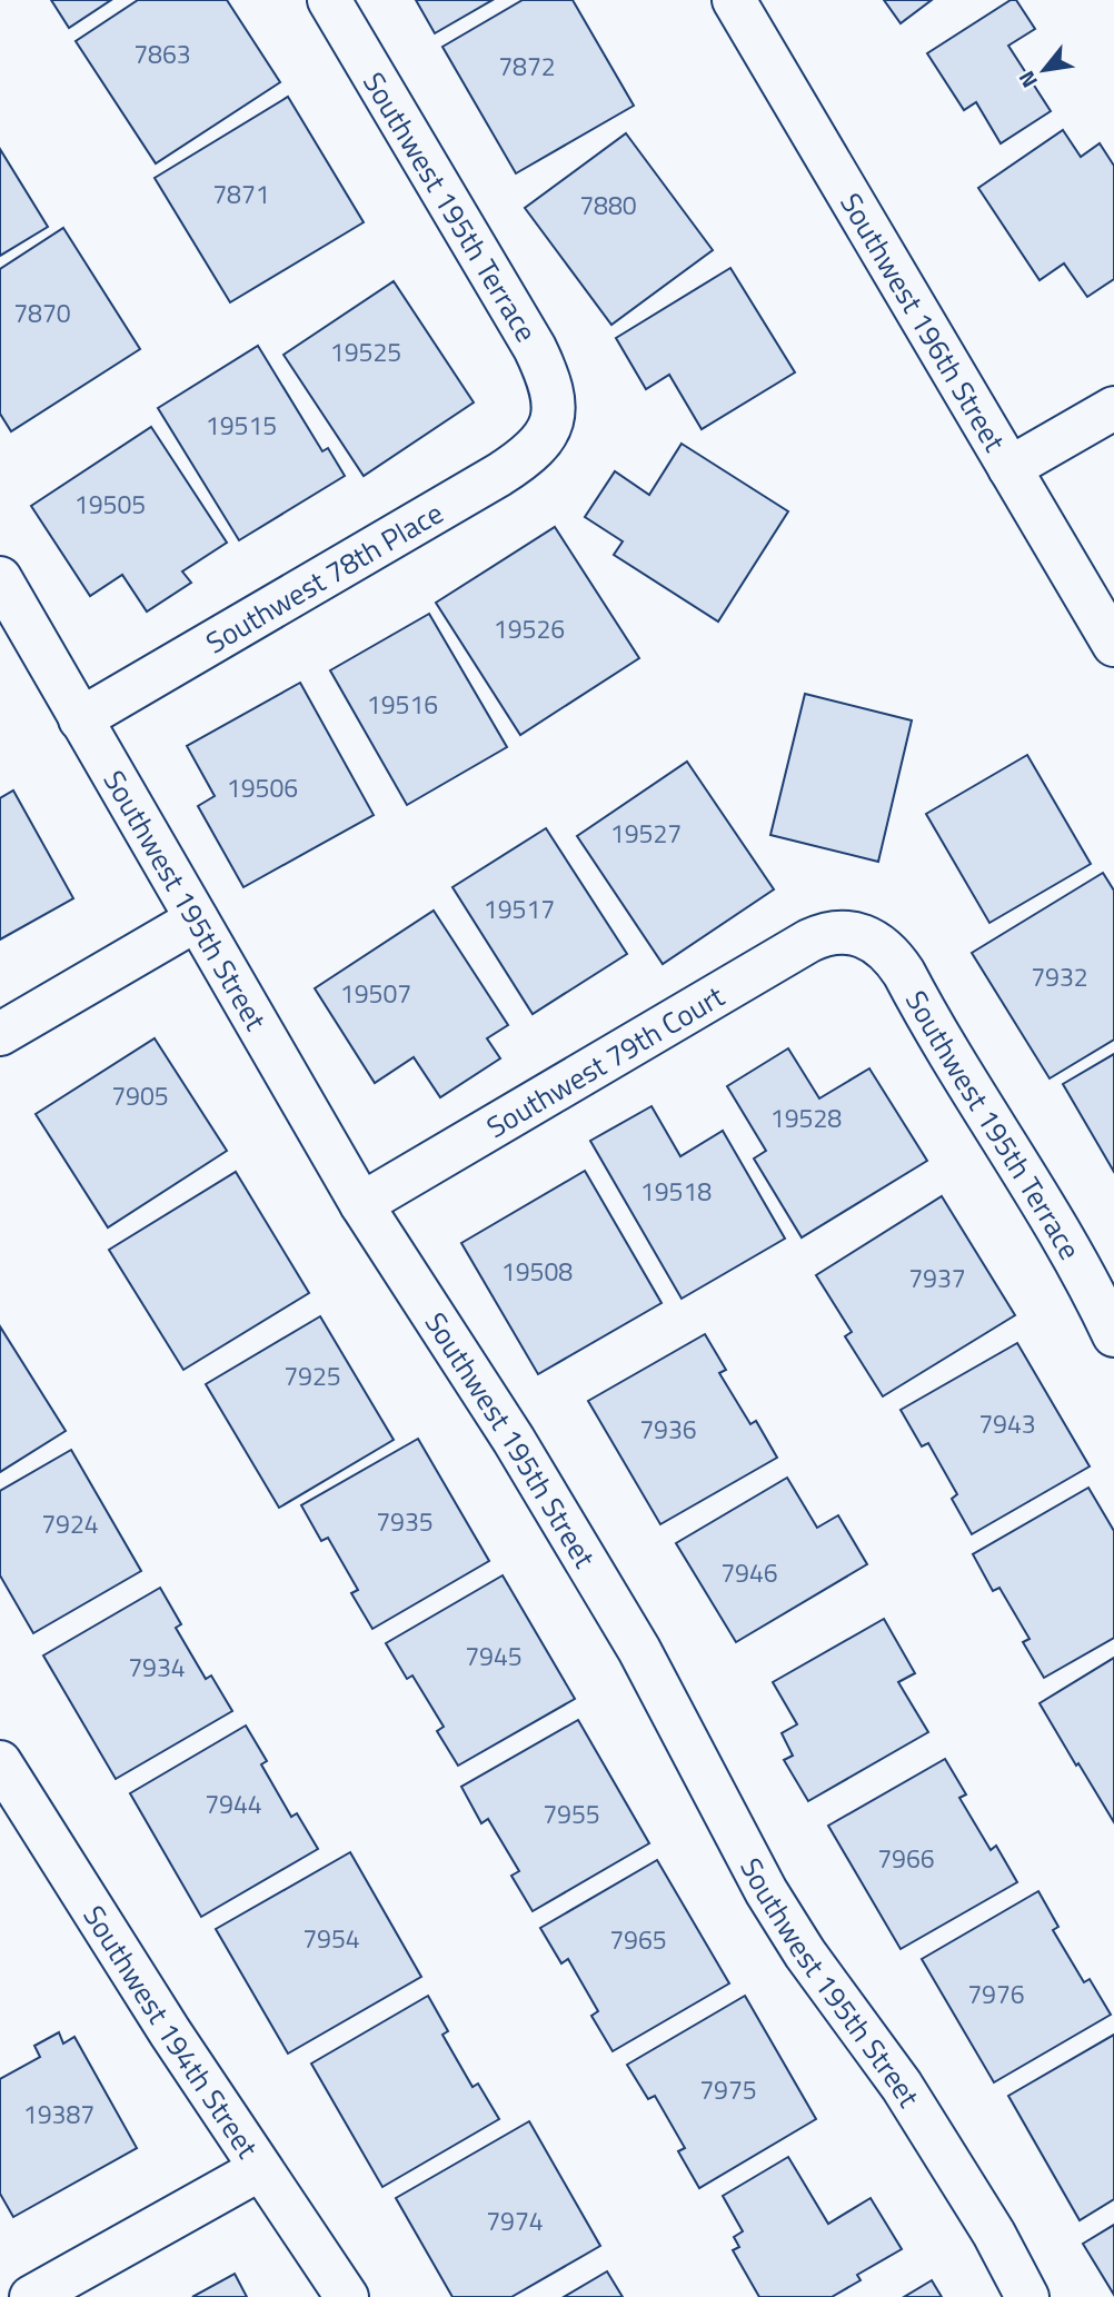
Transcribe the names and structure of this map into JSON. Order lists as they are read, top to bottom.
{
  "streets": {
    "street": [
      "Southwest 195th Terrace",
      "Southwest 196th Street",
      "Southwest 78th Place",
      "Southwest 195th Street",
      "Southwest 79th Court",
      "Southwest 194th Street"
    ]
  },
  "crossings": [
    ["Southwest 195th Terrace", "Southwest 78th Place"],
    ["Southwest 195th Terrace", "Southwest 79th Court"],
    ["Southwest 78th Place", "Southwest 195th Street"],
    ["Southwest 195th Street", "Southwest 79th Court"]
  ],
  "house_numbers": [
    "7863",
    "7872",
    "7871",
    "7880",
    "7870",
    "19525",
    "19515",
    "19505",
    "19526",
    "19516",
    "19506",
    "19527",
    "19517",
    "7932",
    "19507",
    "7905",
    "19528",
    "19518",
    "19508",
    "7937",
    "7925",
    "7943",
    "7936",
    "7935",
    "7924",
    "7946",
    "7945",
    "7934",
    "7944",
    "7955",
    "7966",
    "7954",
    "7965",
    "7976",
    "7975",
    "19387",
    "7974"
  ],
  "north": "bottom left"
}
